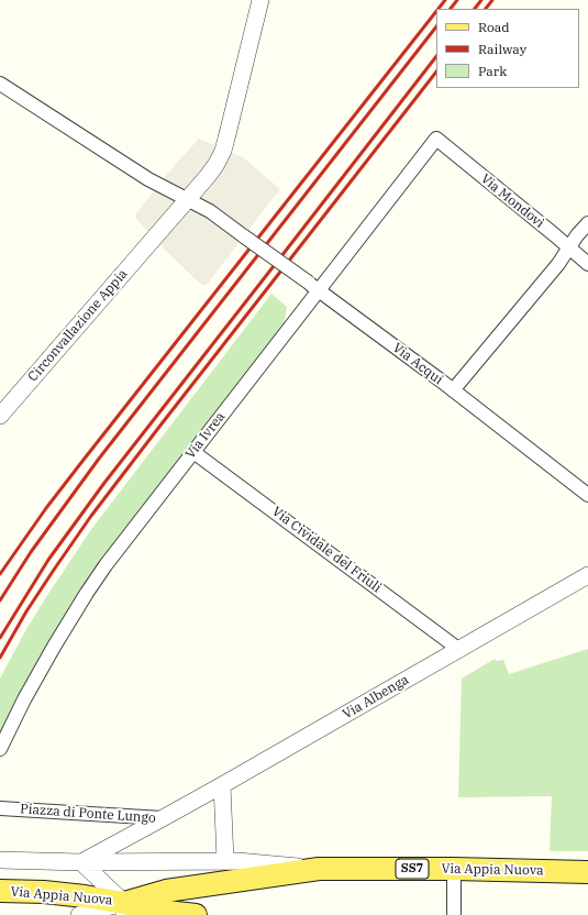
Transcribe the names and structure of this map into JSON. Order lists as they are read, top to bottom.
{
  "streets": {
    "main road": ["SS7", "Via Appia Nuova"],
    "street": [
      "Via Mondovì",
      "Circonvallazione Appia",
      "Via Acqui",
      "Via Ivrea",
      "Via Cividale del Friuli",
      "Via Albenga",
      "Piazza di Ponte Lungo"
    ]
  },
  "crossings": [
    ["Via Mondovì", "Via Ivrea"],
    ["Circonvallazione Appia", "Via Acqui"],
    ["Via Acqui", "Via Ivrea"],
    ["Via Ivrea", "Via Cividale del Friuli"],
    ["Via Cividale del Friuli", "Via Albenga"],
    ["Via Albenga", "Piazza di Ponte Lungo"],
    ["SS7", "Via Appia Nuova"]
  ],
  "legend": ["Road", "Railway", "Park"]
}
